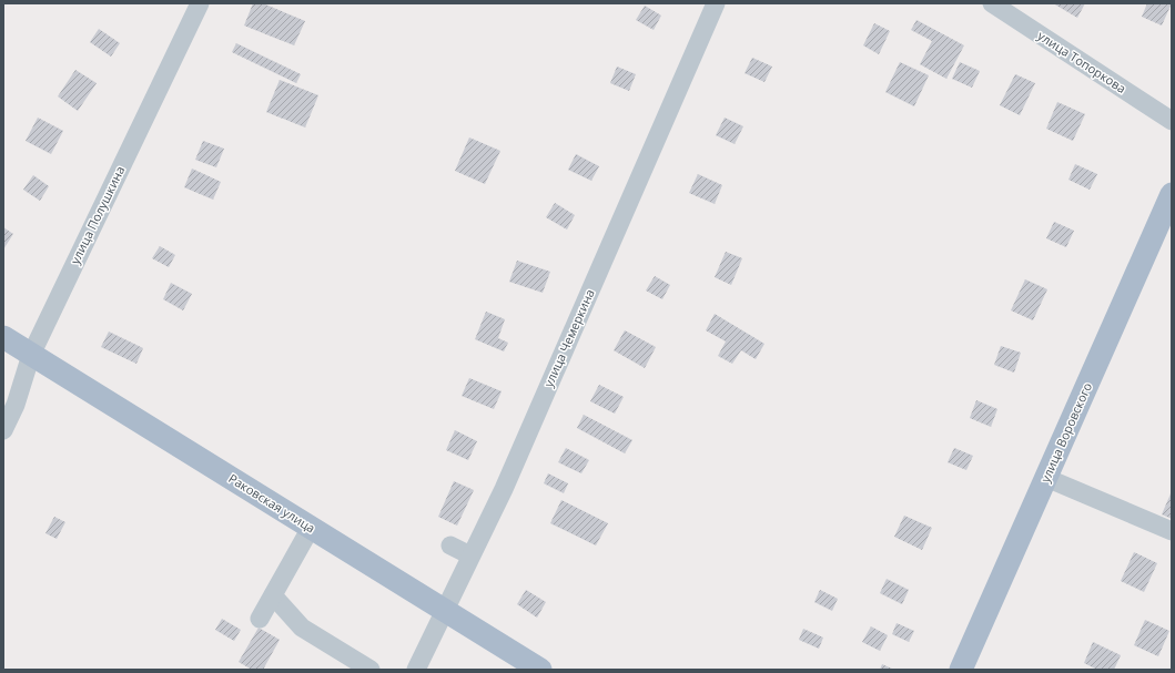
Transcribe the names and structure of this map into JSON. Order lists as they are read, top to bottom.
{
  "streets": {
    "main road": ["улица Воровского", "Раковская улица"],
    "street": ["улица Топоркова", "улица Полушкина", "улица Чемеркина"]
  },
  "crossings": [
    ["улица Полушкина", "Раковская улица"],
    ["улица Чемеркина", "Раковская улица"]
  ]
}
